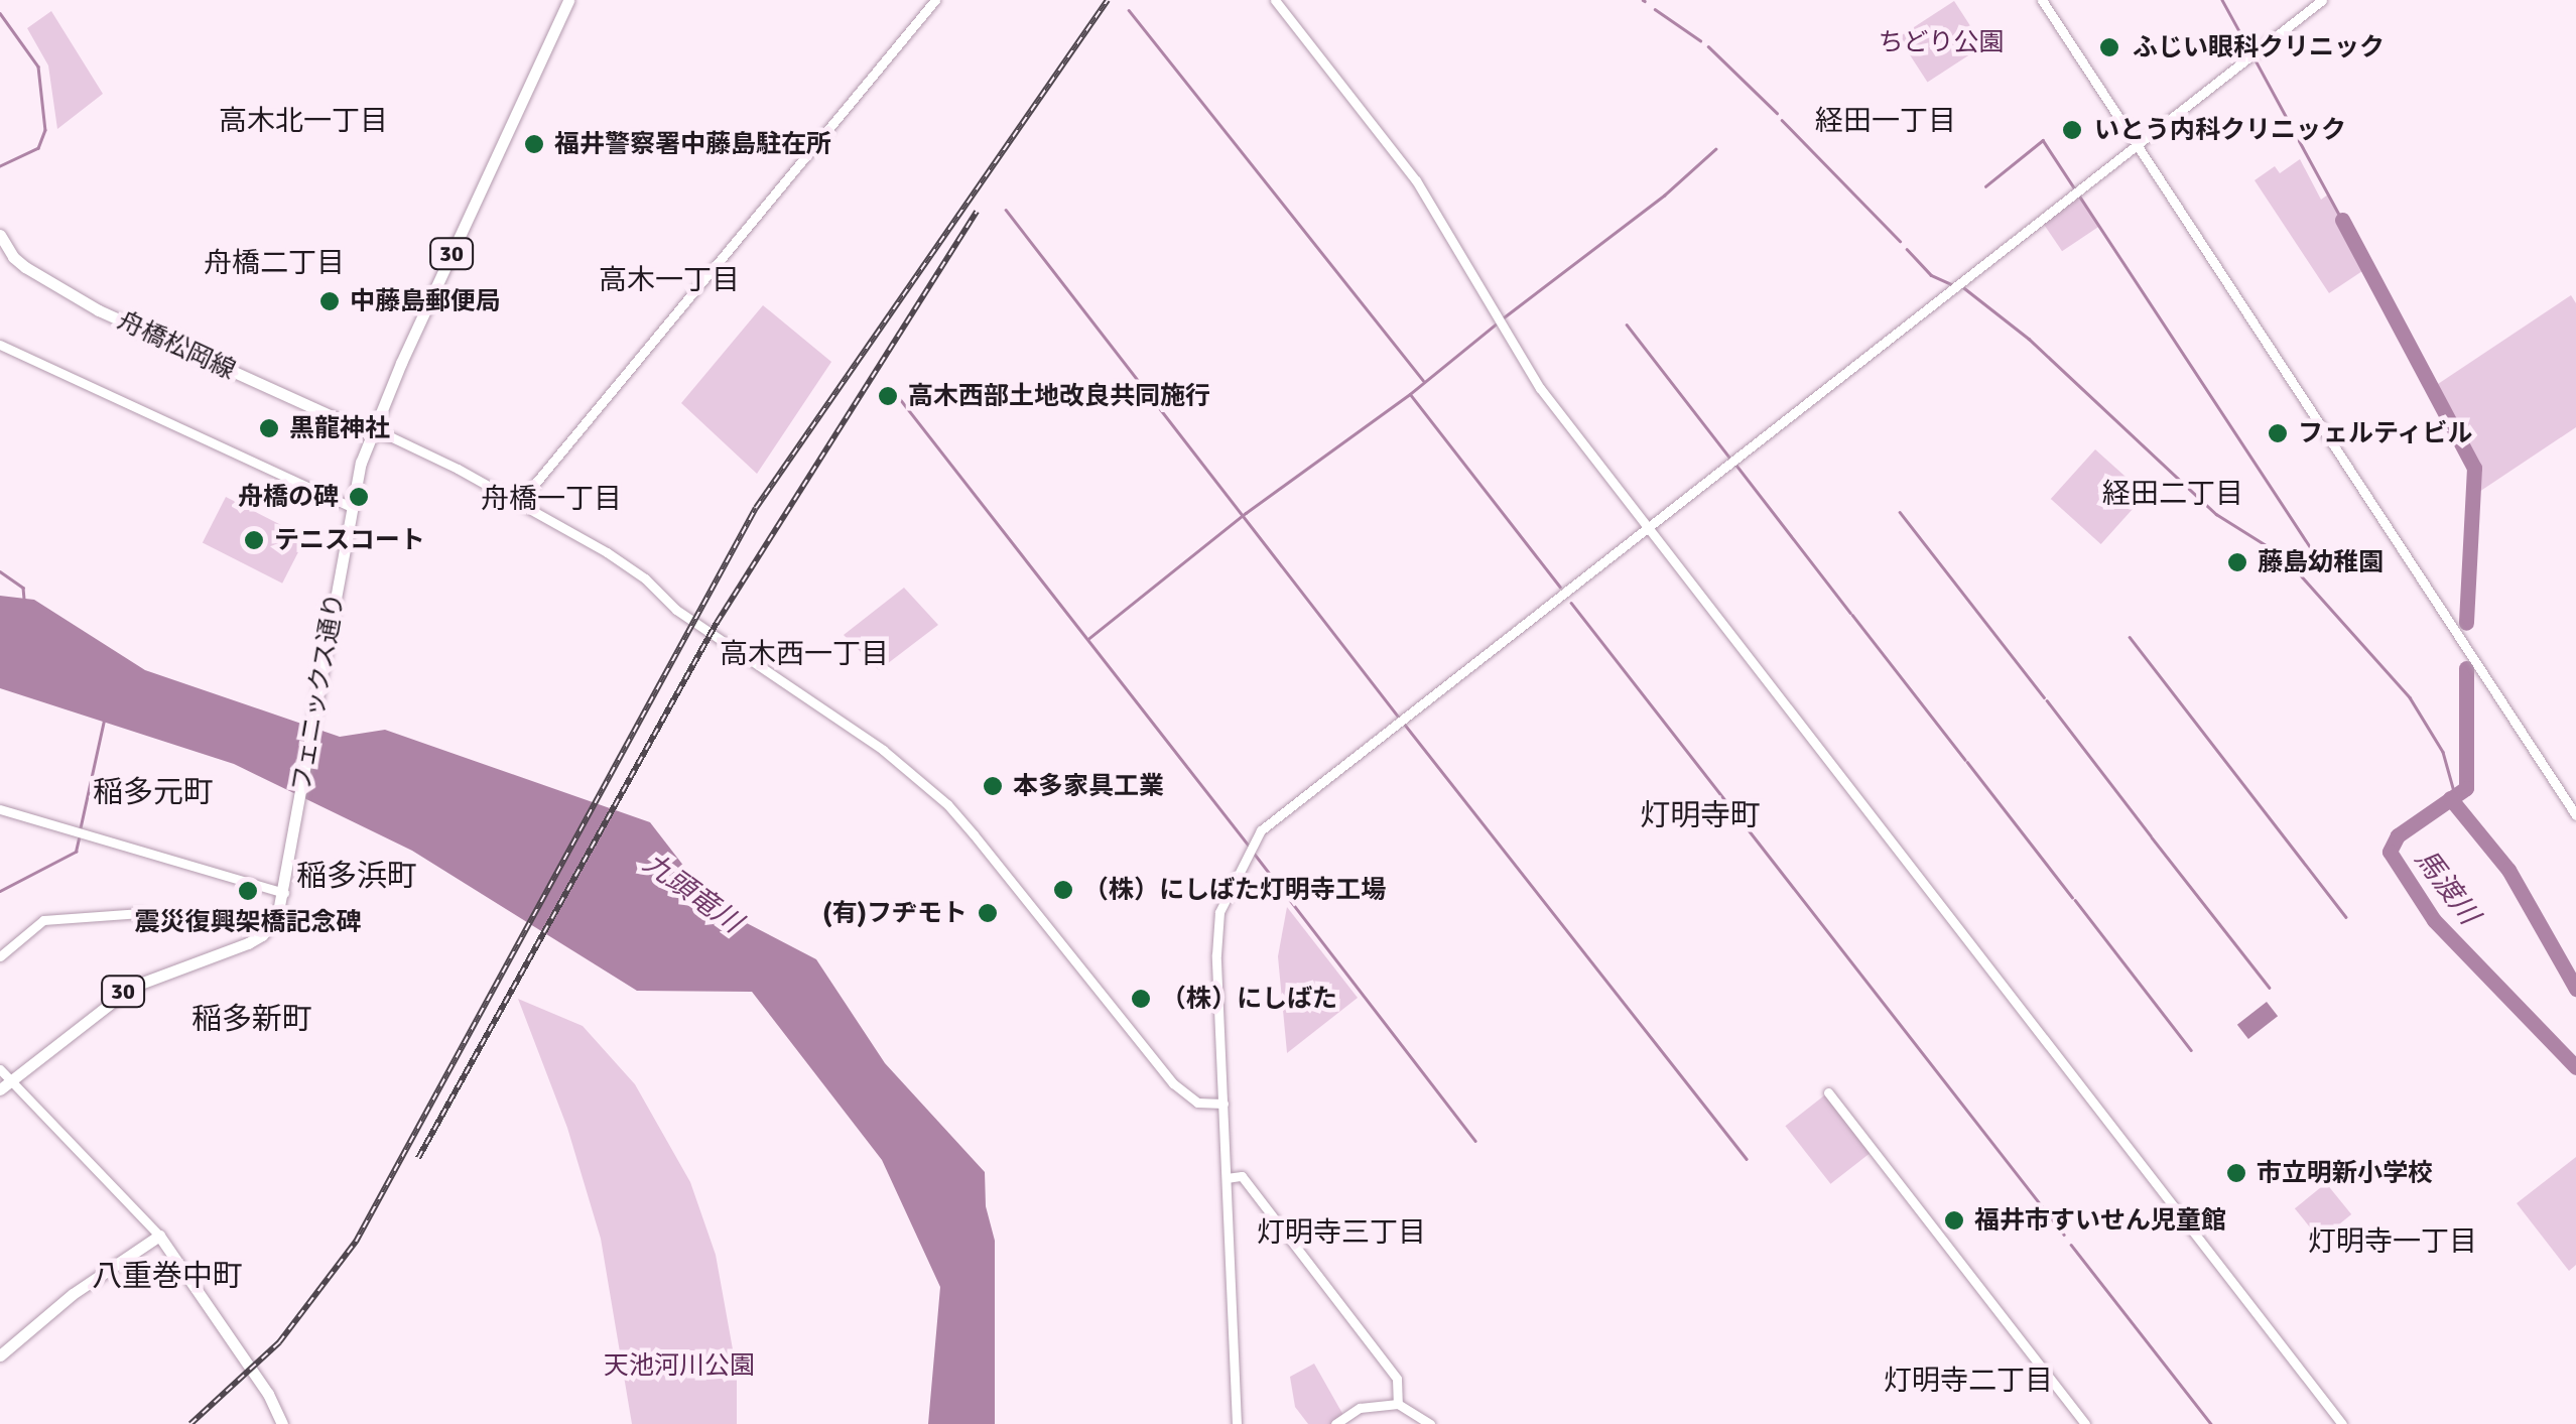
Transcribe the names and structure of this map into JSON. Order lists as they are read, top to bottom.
{
  "streets": {
    "main road": ["30", "舟橋松岡線", "フェニックス通り"]
  },
  "crossings": [
    ["舟橋松岡線", "フェニックス通り"]
  ],
  "districts": [
    "高木北一丁目",
    "経田一丁目",
    "舟橋二丁目",
    "高木一丁目",
    "経田二丁目",
    "舟橋一丁目",
    "高木西一丁目",
    "稲多元町",
    "灯明寺町",
    "稲多浜町",
    "稲多新町",
    "灯明寺三丁目",
    "灯明寺一丁目",
    "八重巻中町",
    "灯明寺二丁目"
  ],
  "water": ["馬渡川", "九頭竜川"],
  "parks": ["ちどり公園", "天池河川公園"],
  "places": [
    "ふじい眼科クリニック",
    "いとう内科クリニック",
    "福井警察署中藤島駐在所",
    "中藤島郵便局",
    "高木西部土地改良共同施行",
    "黒龍神社",
    "フェルティビル",
    "舟橋の碑",
    "テニスコート",
    "藤島幼稚園",
    "本多家具工業",
    "（株）にしばた灯明寺工場",
    "震災復興架橋記念碑",
    "(有)フヂモト",
    "（株）にしばた",
    "市立明新小学校",
    "福井市すいせん児童館"
  ]
}
